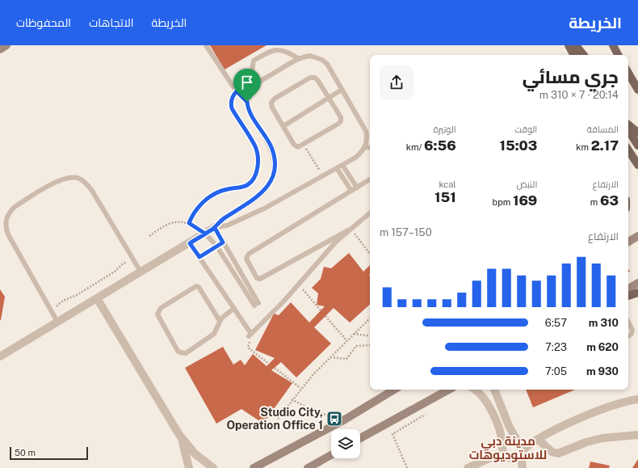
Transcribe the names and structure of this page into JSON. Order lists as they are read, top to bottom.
{
  "districts": ["مدينة دبي للاستوديوهات"],
  "places": {
    "bus stop": ["Studio City, Operation Office 1"]
  },
  "scale_bar": "50 m",
  "page": {
    "header": "الخريطة",
    "nav": ["الخريطة", "الاتجاهات", "المحفوظات"],
    "heading": ["جري مسائي", "20:14 · 7 × 310 m"],
    "stats": [
      ["المسافة", "2.17 km"],
      ["الوقت", "15:03"],
      ["الوتيرة", "6:56 /km"],
      ["الارتفاع", "63 m"],
      ["النبض", "169 bpm"],
      ["kcal", "151"]
    ],
    "chart": ["الارتفاع", "150–157 m"],
    "list": [
      {
        "name": "310 m",
        "note": "6:57"
      },
      {
        "name": "620 m",
        "note": "7:23"
      },
      {
        "name": "930 m",
        "note": "7:05"
      }
    ],
    "scale": "50 m"
  }
}
